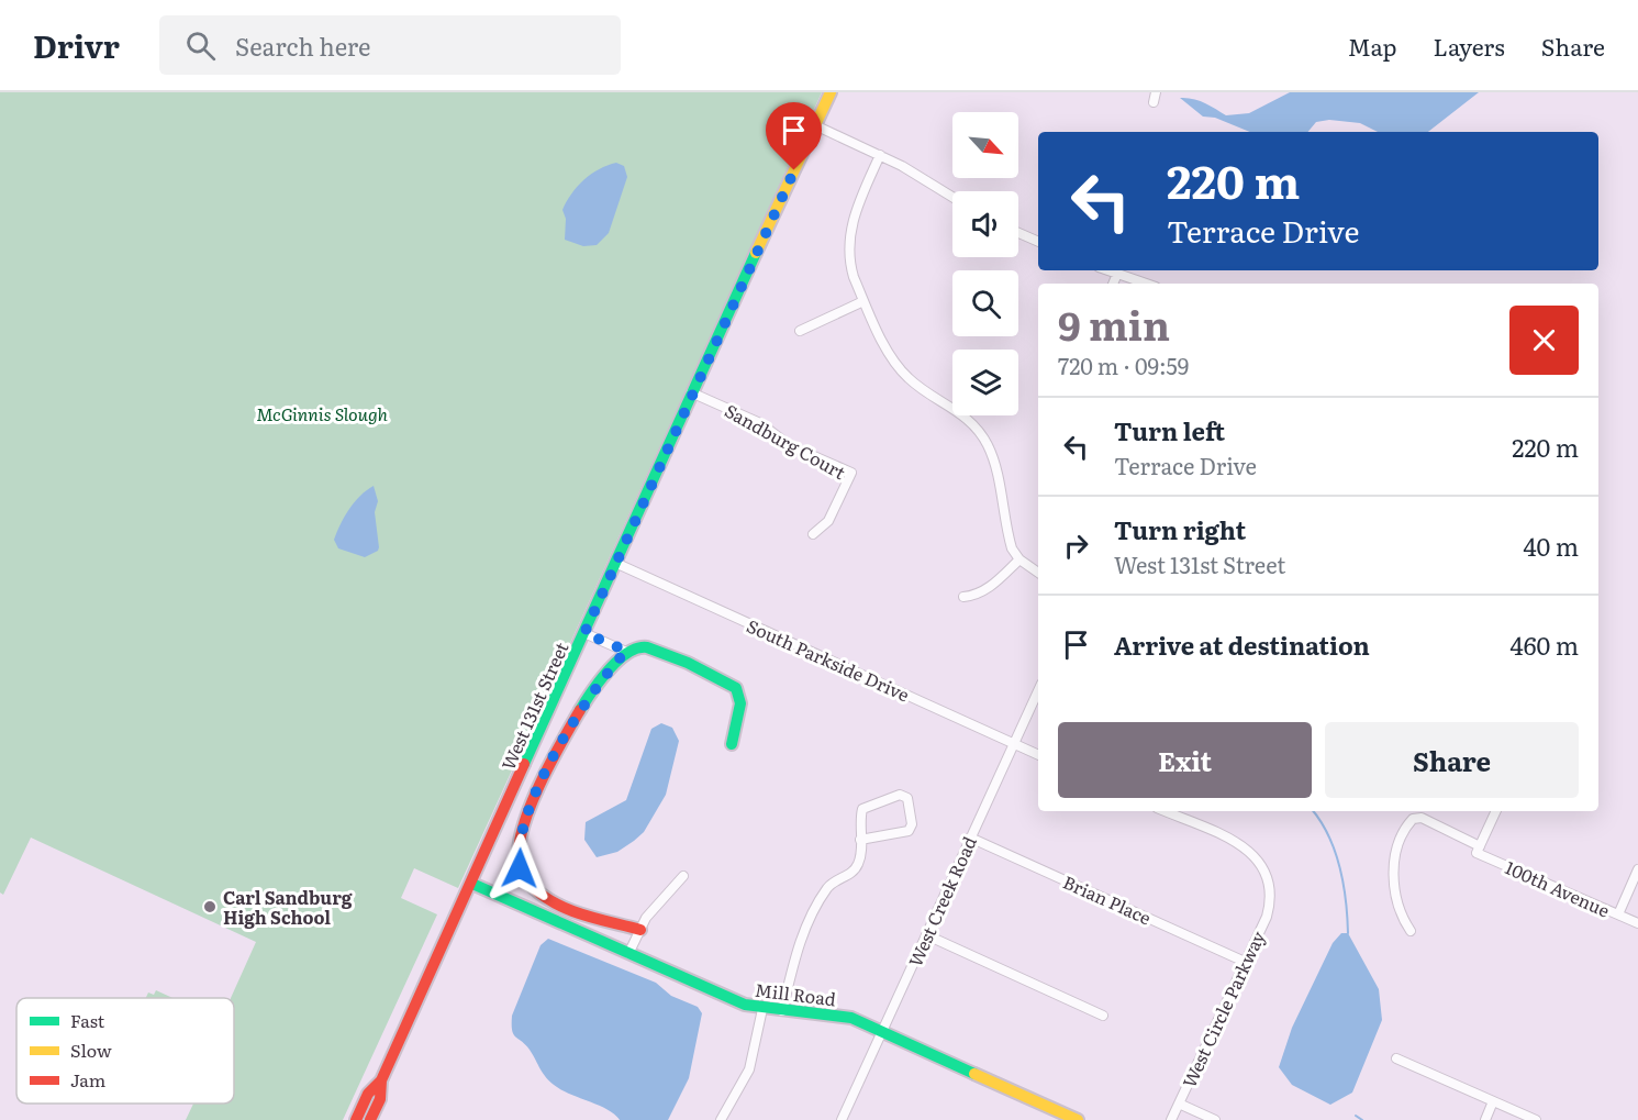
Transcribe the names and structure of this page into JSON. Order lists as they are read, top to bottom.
{
  "streets": {
    "street": [
      "Sandburg Court",
      "South Parkside Drive",
      "West 131st Street",
      "100th Avenue",
      "Brian Place",
      "West Creek Road",
      "Mill Road",
      "West Circle Parkway"
    ]
  },
  "crossings": [
    ["Sandburg Court", "West 131st Street"],
    ["South Parkside Drive", "West 131st Street"],
    ["South Parkside Drive", "West Creek Road"],
    ["West 131st Street", "Mill Road"],
    ["Brian Place", "West Creek Road"],
    ["Brian Place", "West Circle Parkway"],
    ["West Creek Road", "Mill Road"]
  ],
  "parks": ["McGinnis Slough"],
  "places": ["Carl Sandburg High School"],
  "legend": ["Fast", "Slow", "Jam"],
  "north": "bottom right",
  "page": {
    "header": "Drivr",
    "search": "Search here",
    "nav": ["Map", "Layers", "Share"],
    "turn": ["220 m", "Terrace Drive"],
    "heading": ["9 min", "720 m · 09:59"],
    "list": [
      {
        "name": "Turn left",
        "note": "Terrace Drive",
        "value": "220 m"
      },
      {
        "name": "Turn right",
        "note": "West 131st Street",
        "value": "40 m"
      },
      {
        "name": "Arrive at destination",
        "value": "460 m"
      }
    ],
    "buttons": ["Exit", "Share"]
  }
}
